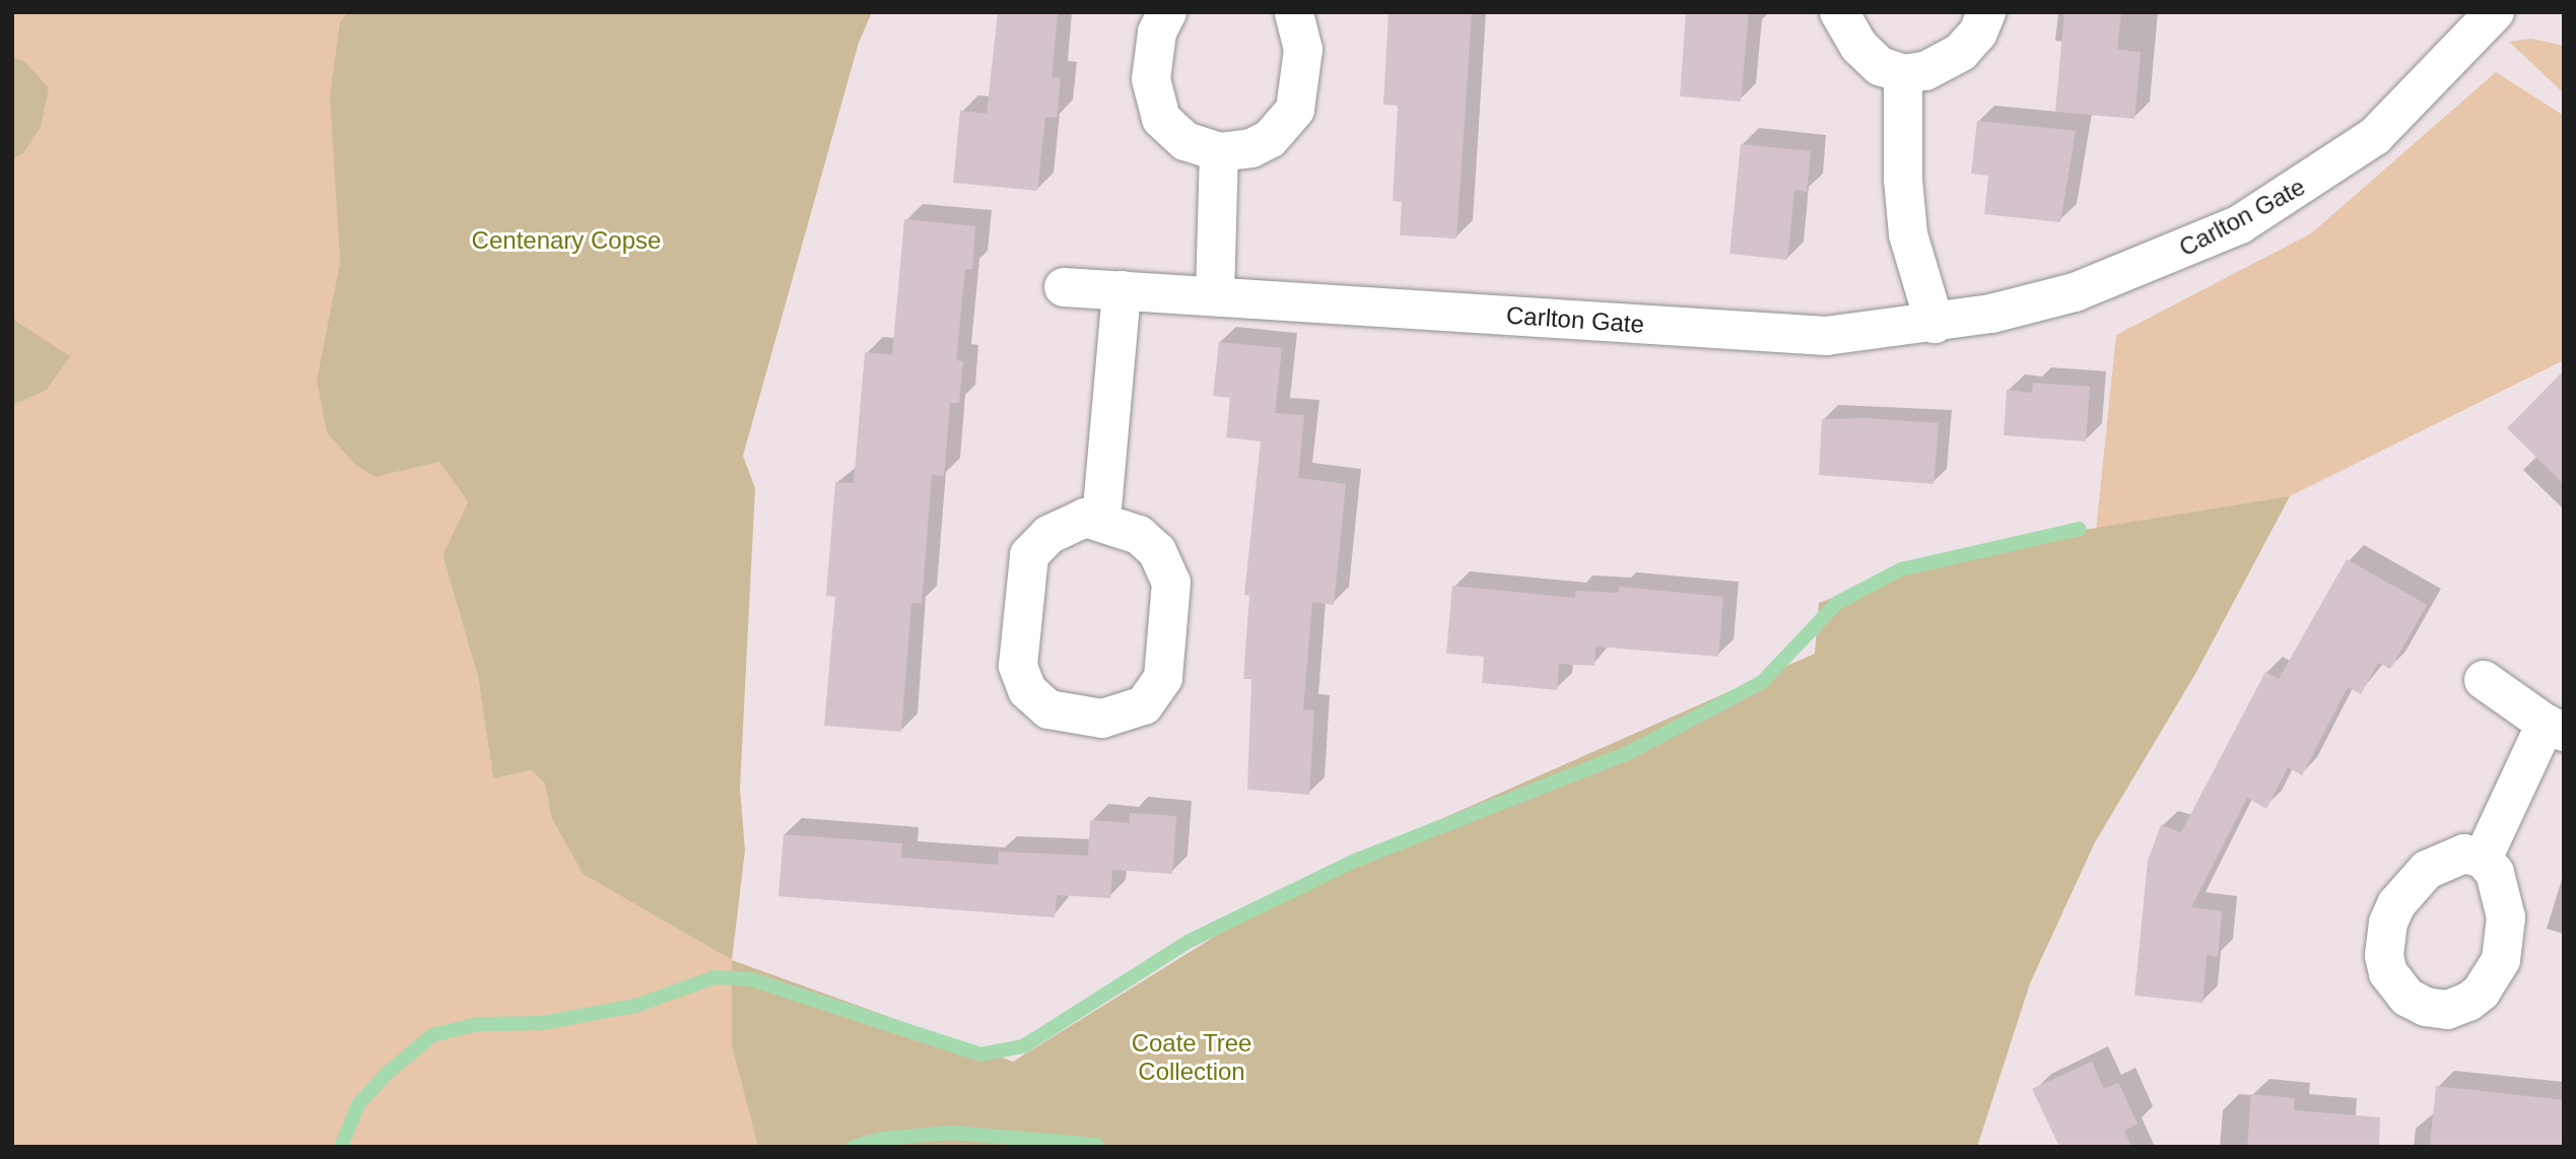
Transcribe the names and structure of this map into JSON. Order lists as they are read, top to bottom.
{
  "streets": {
    "street": ["Carlton Gate"]
  },
  "parks": ["Centenary Copse", "Coate Tree Collection"]
}
